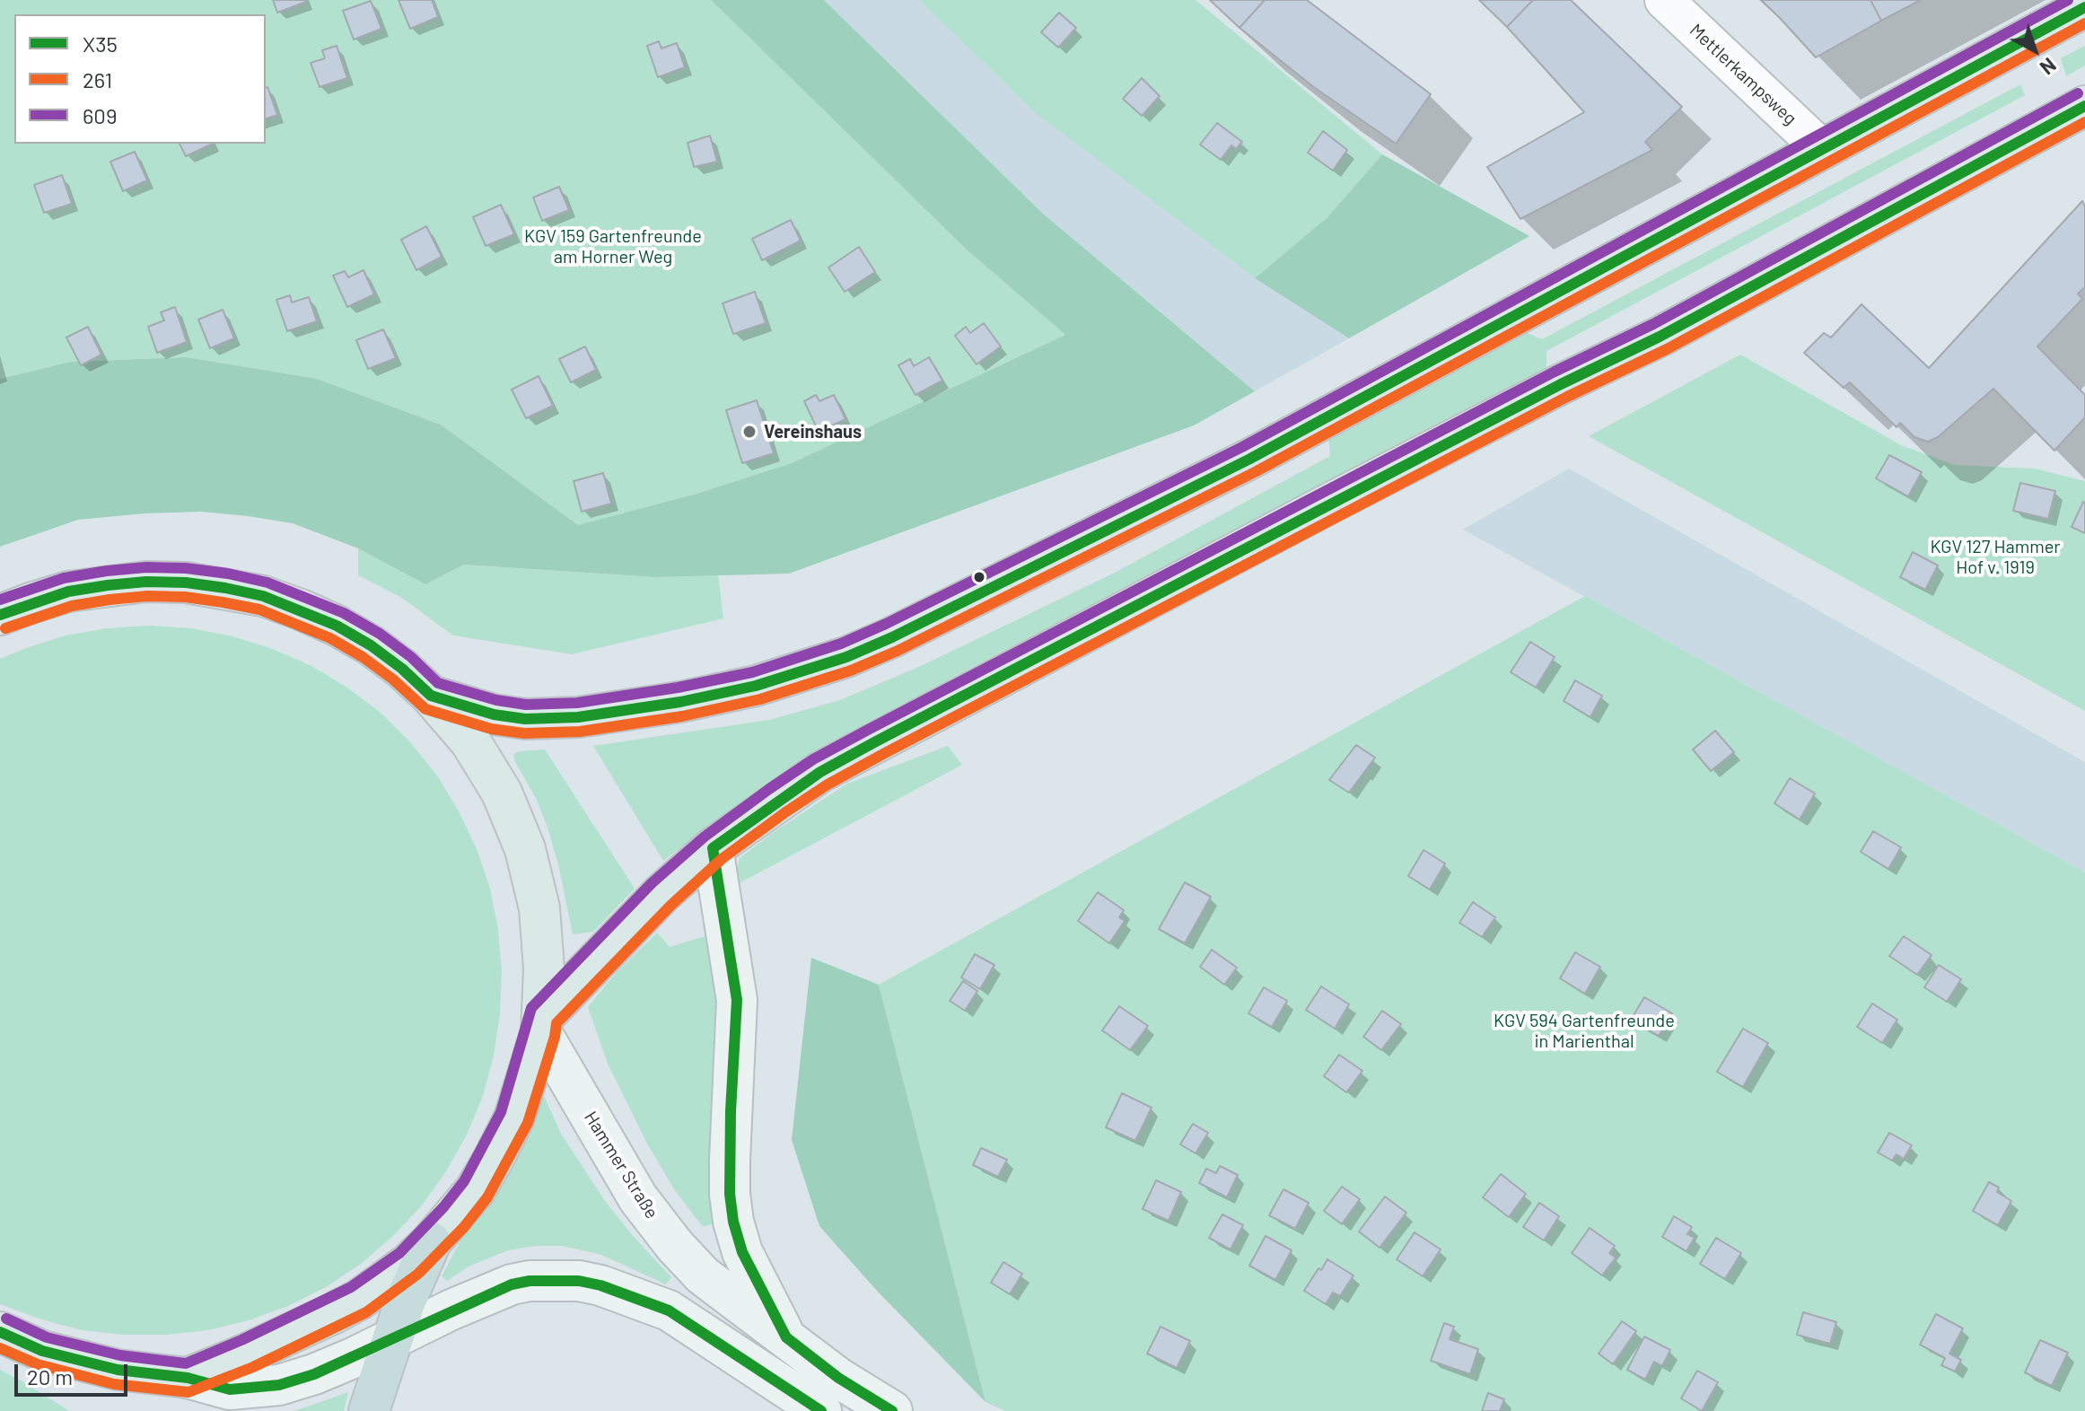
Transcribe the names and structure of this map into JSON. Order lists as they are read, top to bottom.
{
  "streets": {
    "main road": ["Hammer Straße"],
    "street": ["Mettlerkampsweg"]
  },
  "parks": ["KGV 159 Gartenfreunde am Horner Weg", "KGV 127 Hammer Hof v. 1919", "KGV 594 Gartenfreunde in Marienthal"],
  "places": ["Vereinshaus"],
  "lines": ["transit line 609", "transit line X35", "transit line 261"],
  "legend": ["X35", "261", "609"],
  "scale_bar": "20 m",
  "north": "bottom right"
}
